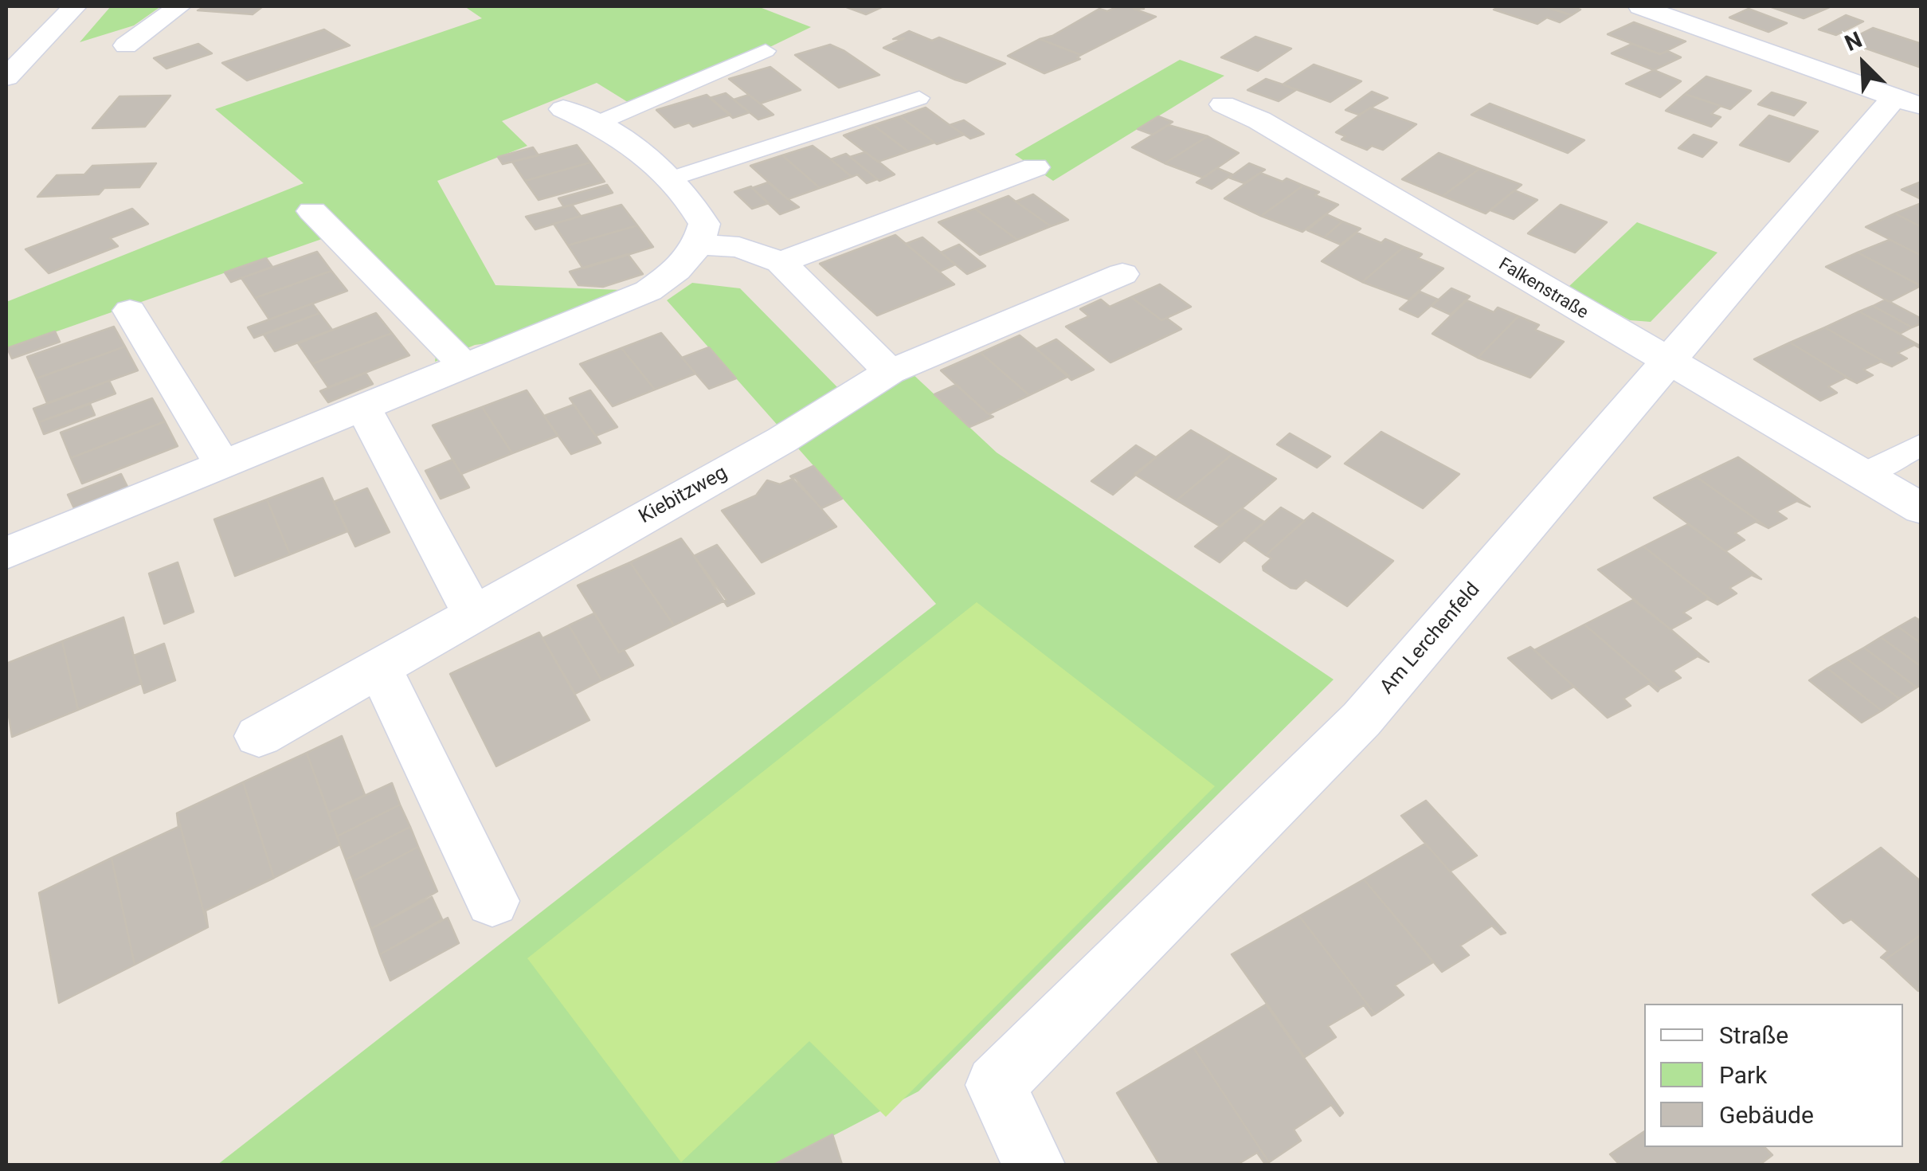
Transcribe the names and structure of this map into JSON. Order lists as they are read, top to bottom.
{
  "streets": {
    "street": ["Falkenstraße", "Kiebitzweg", "Am Lerchenfeld"]
  },
  "crossings": [
    ["Falkenstraße", "Am Lerchenfeld"]
  ],
  "legend": ["Straße", "Park", "Gebäude"],
  "north": "top left"
}
